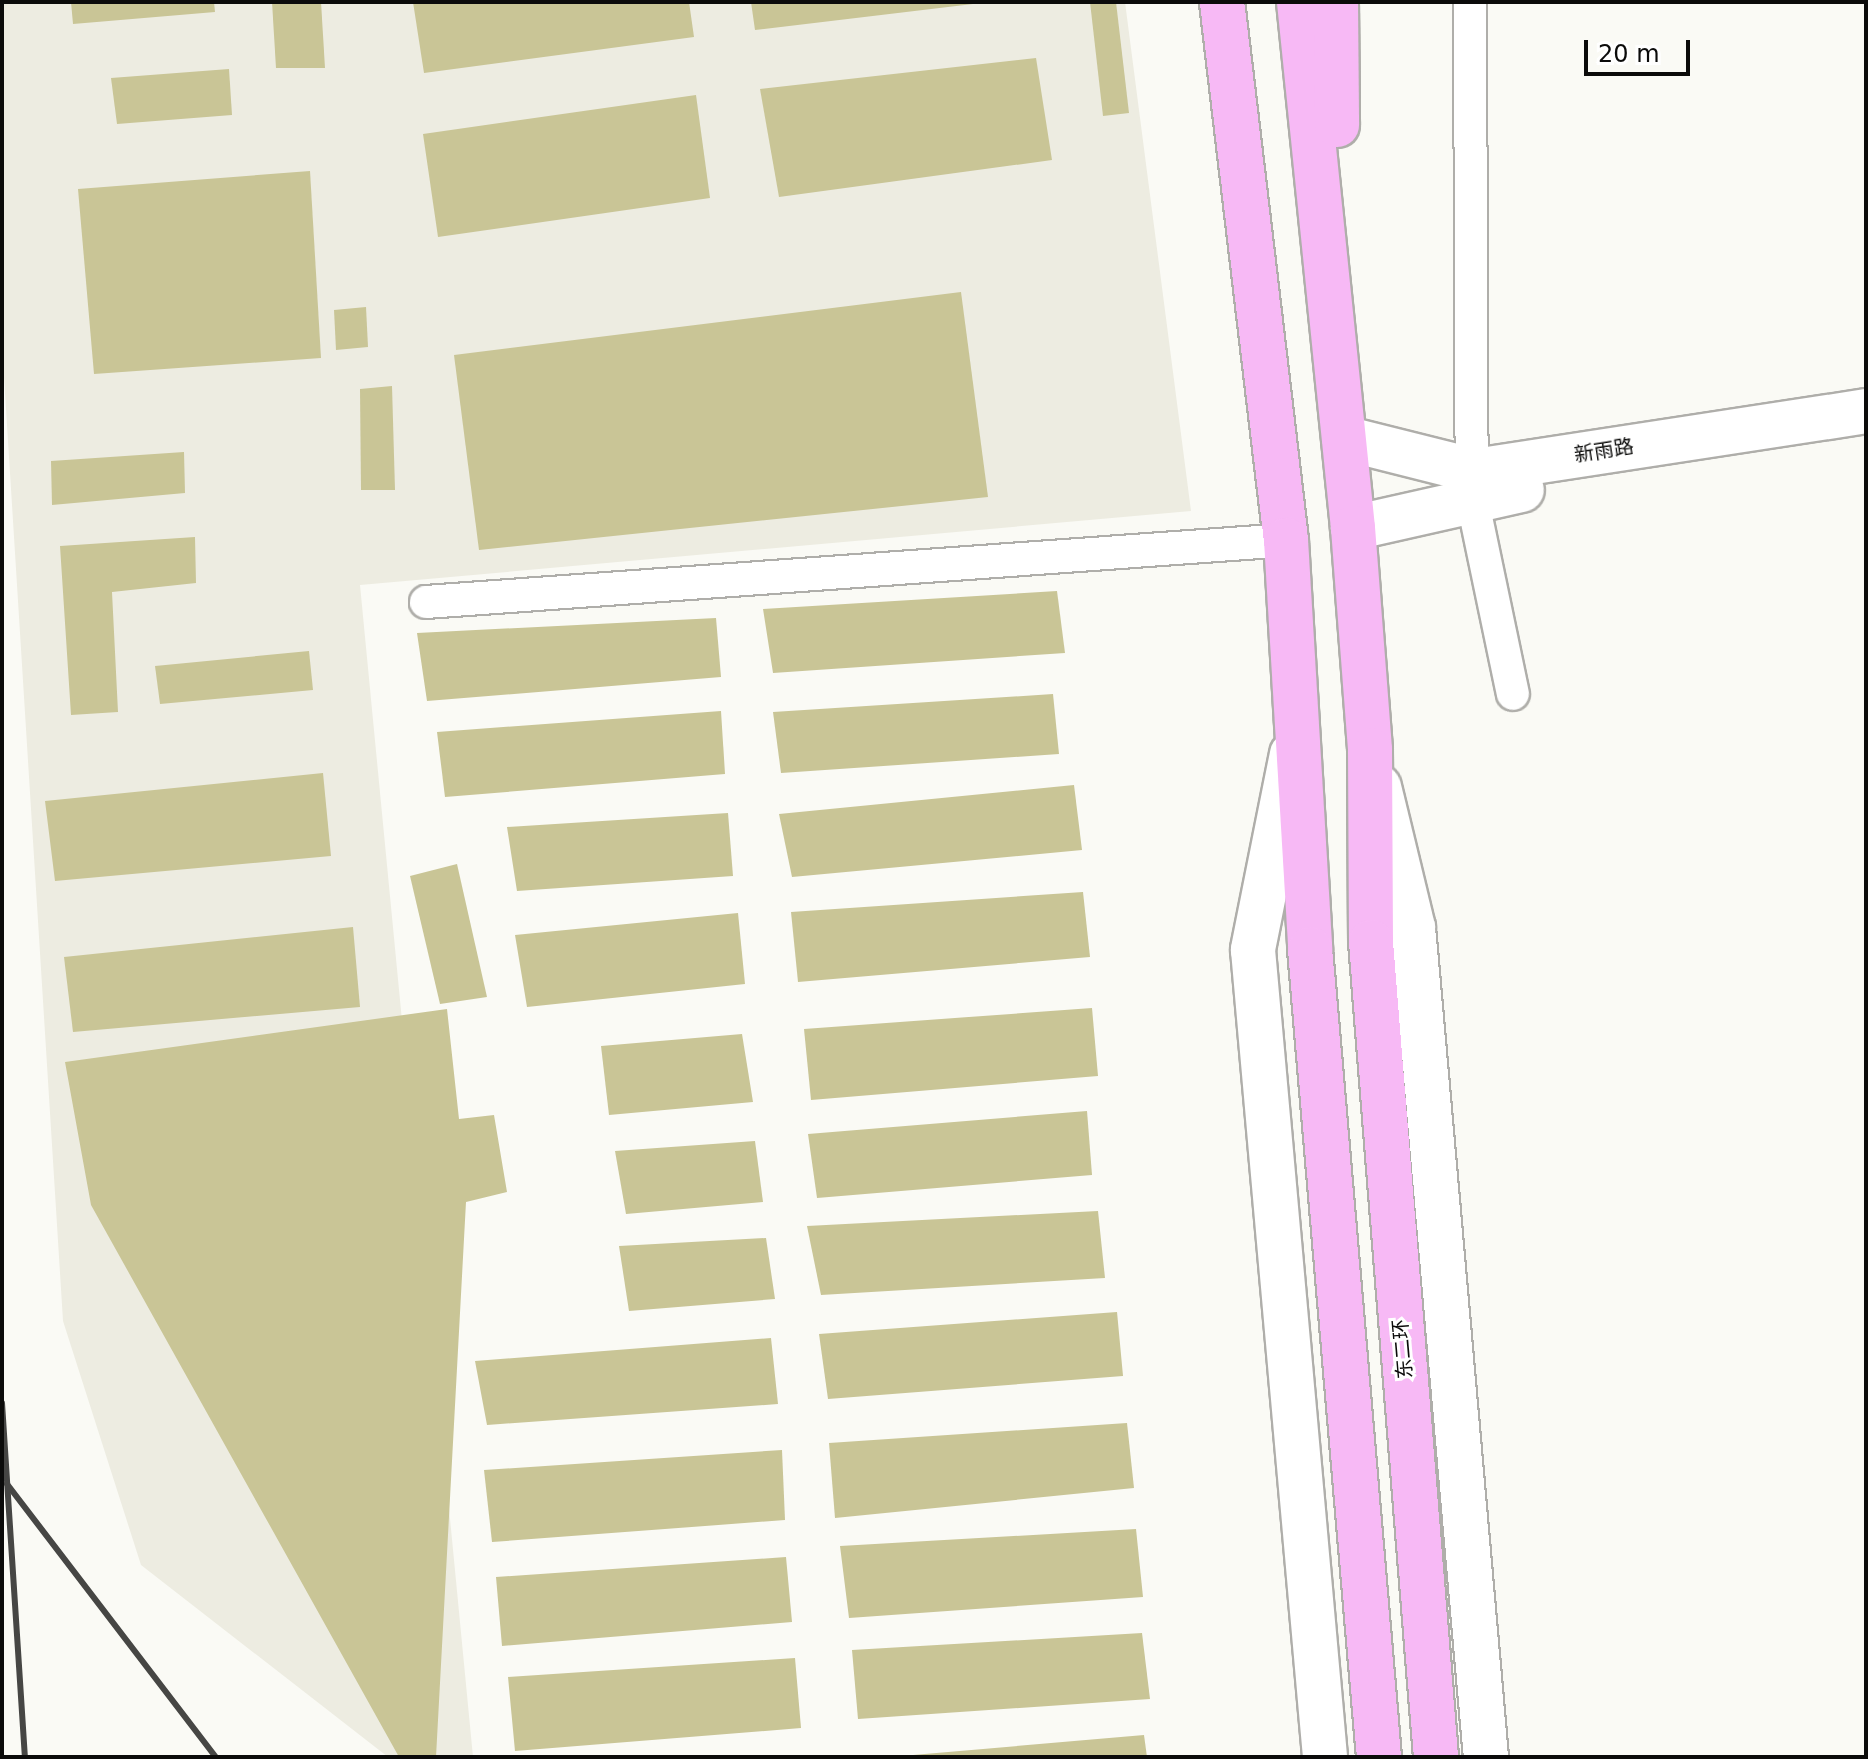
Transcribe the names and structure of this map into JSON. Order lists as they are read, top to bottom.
{
  "streets": {
    "highway": ["东二环"],
    "street": ["新雨路"]
  },
  "crossings": [
    ["新雨路", "东二环"]
  ],
  "scale_bar": "20 m"
}
